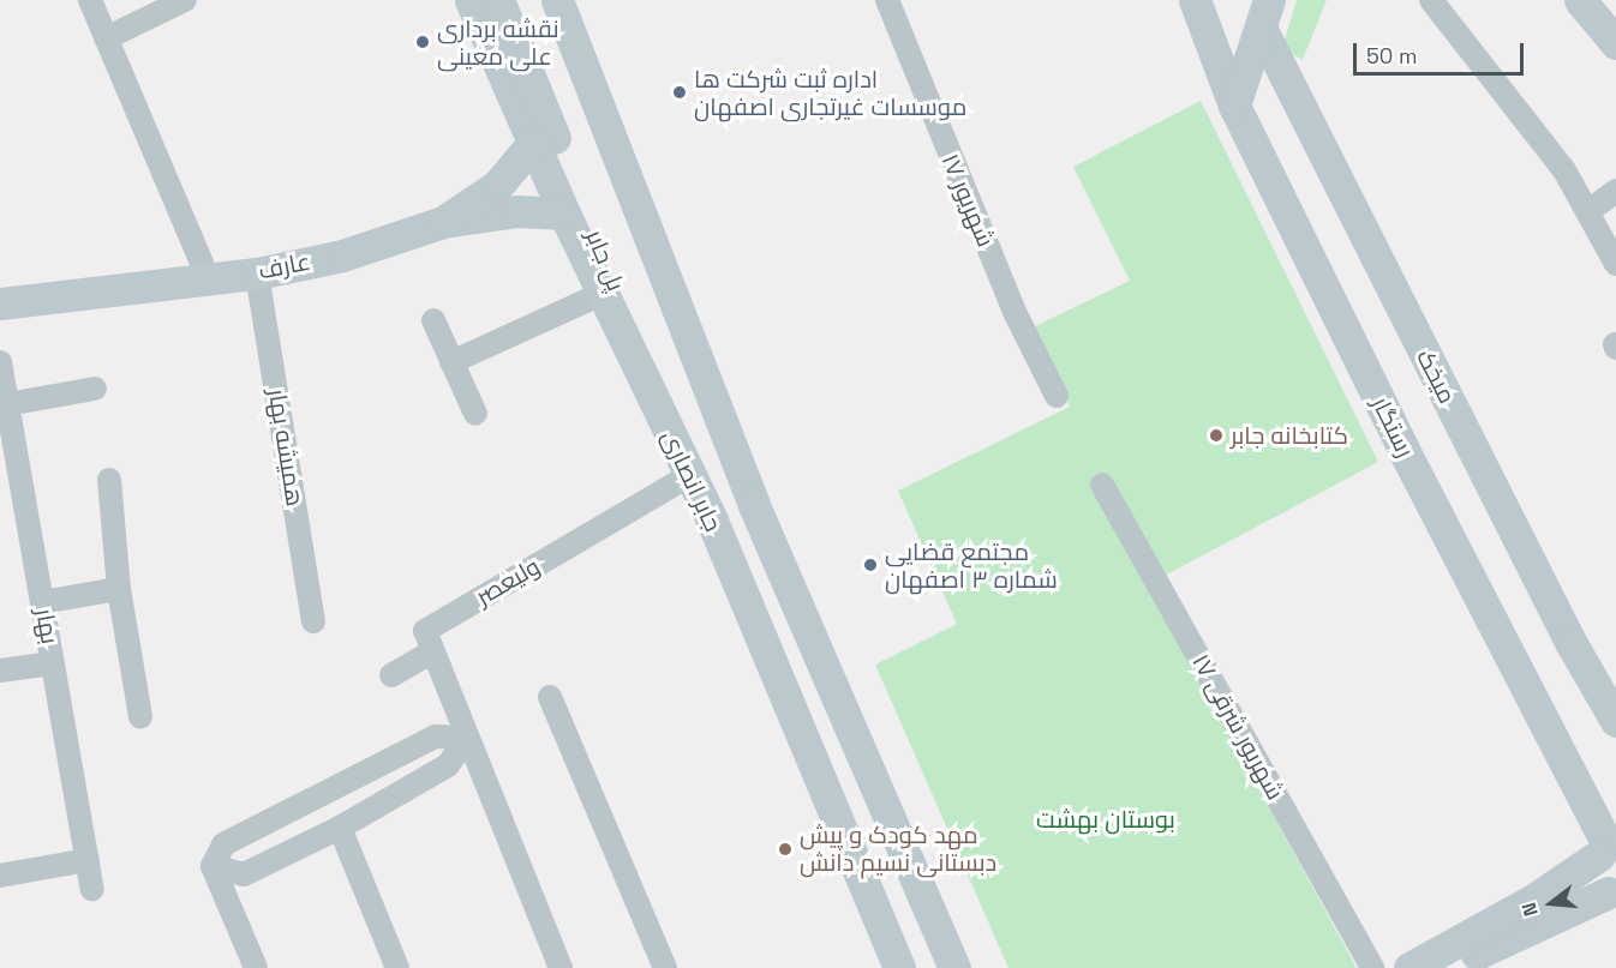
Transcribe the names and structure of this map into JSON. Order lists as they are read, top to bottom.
{
  "streets": {
    "main road": [
      "پل جابر",
      "عارف",
      "میخک",
      "رستگار",
      "جابر انصاری"
    ],
    "street": [
      "۱۷ شهریور",
      "همیشه بهار",
      "ولیعصر",
      "بهار",
      "۱۷ شهریور شرقی"
    ]
  },
  "crossings": [
    ["پل جابر", "جابر انصاری"],
    ["عارف", "همیشه بهار"],
    ["عارف", "جابر انصاری"],
    ["جابر انصاری", "ولیعصر"]
  ],
  "parks": ["بوستان بهشت"],
  "places": [
    "نقشه برداری علی معینی",
    "اداره ثبت شرکت ها موسسات غیرتجاری اصفهان",
    "کتابخانه جابر",
    "مجتمع قضایی شماره ۳ اصفهان",
    "مهد کودک و پیش دبستانی نسیم دانش"
  ],
  "scale_bar": "50 m",
  "north": "left"
}
